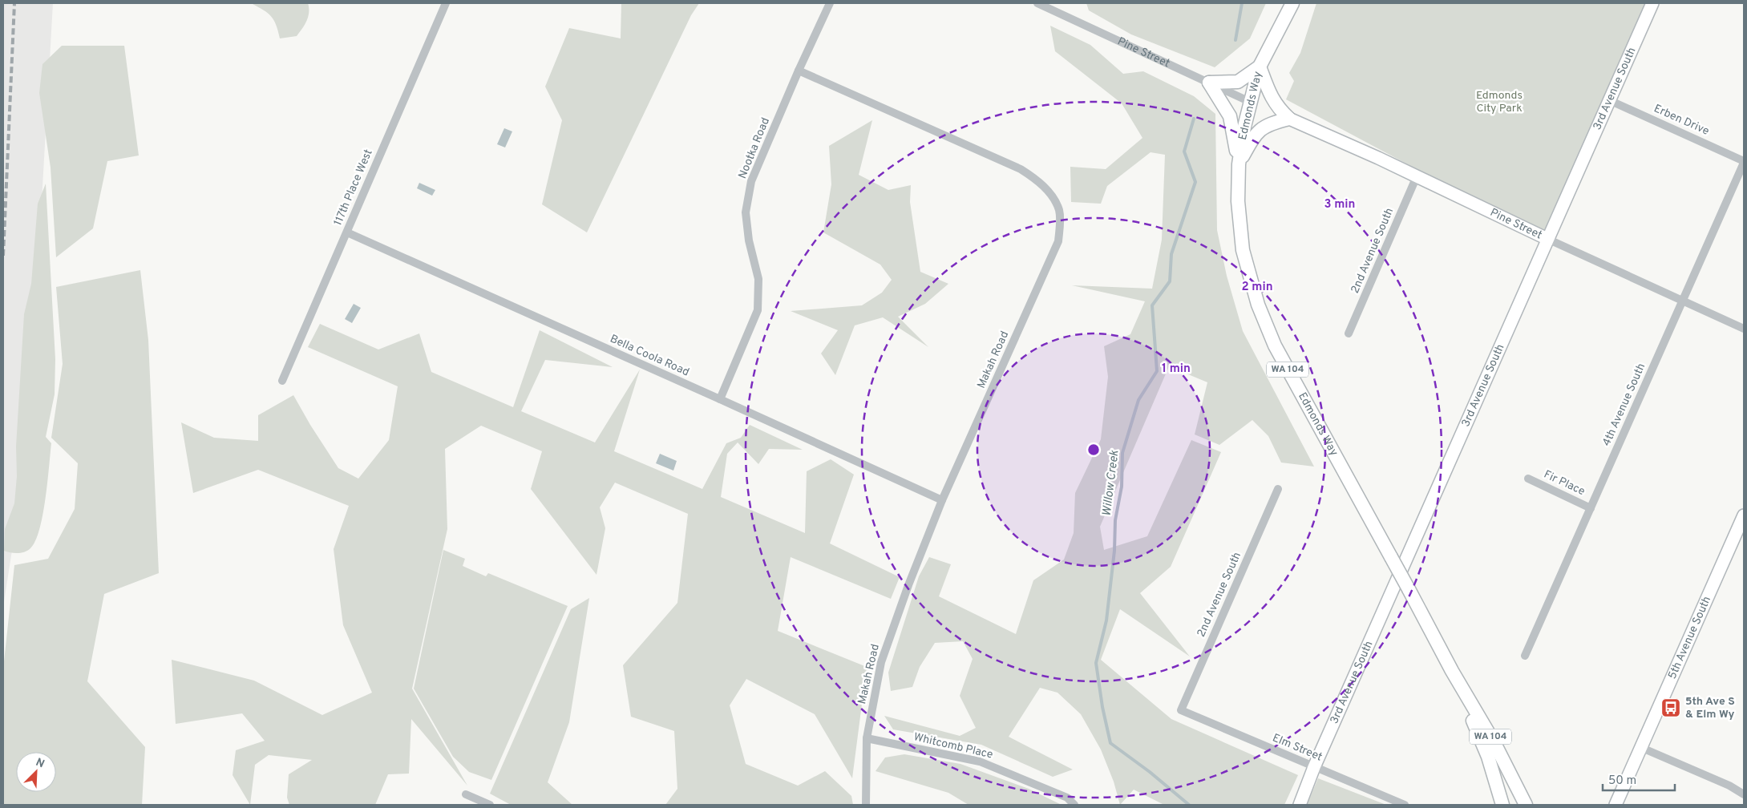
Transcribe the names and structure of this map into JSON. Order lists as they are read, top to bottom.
{
  "streets": {
    "main road": ["Edmonds Way", "WA 104"],
    "street": [
      "Pine Street",
      "3rd Avenue South",
      "Erben Drive",
      "Nootka Road",
      "117th Place West",
      "2nd Avenue South",
      "Bella Coola Road",
      "Makah Road",
      "4th Avenue South",
      "Fir Place",
      "5th Avenue South",
      "Whitcomb Place",
      "Elm Street"
    ]
  },
  "crossings": [
    ["Pine Street", "3rd Avenue South"],
    ["Pine Street", "Edmonds Way"],
    ["Pine Street", "2nd Avenue South"],
    ["Pine Street", "4th Avenue South"],
    ["3rd Avenue South", "Erben Drive"],
    ["3rd Avenue South", "Elm Street"],
    ["Edmonds Way", "WA 104"],
    ["Erben Drive", "4th Avenue South"],
    ["Nootka Road", "Bella Coola Road"],
    ["Nootka Road", "Makah Road"],
    ["117th Place West", "Bella Coola Road"],
    ["2nd Avenue South", "Elm Street"],
    ["Bella Coola Road", "Makah Road"],
    ["Makah Road", "Whitcomb Place"],
    ["4th Avenue South", "Fir Place"]
  ],
  "water": ["Willow Creek"],
  "parks": ["Edmonds City Park"],
  "places": {
    "bus stop": ["5th Ave S & Elm Wy"]
  },
  "scale_bar": "50 m",
  "north": "top right",
  "rings": ["3 min", "2 min", "1 min"]
}
